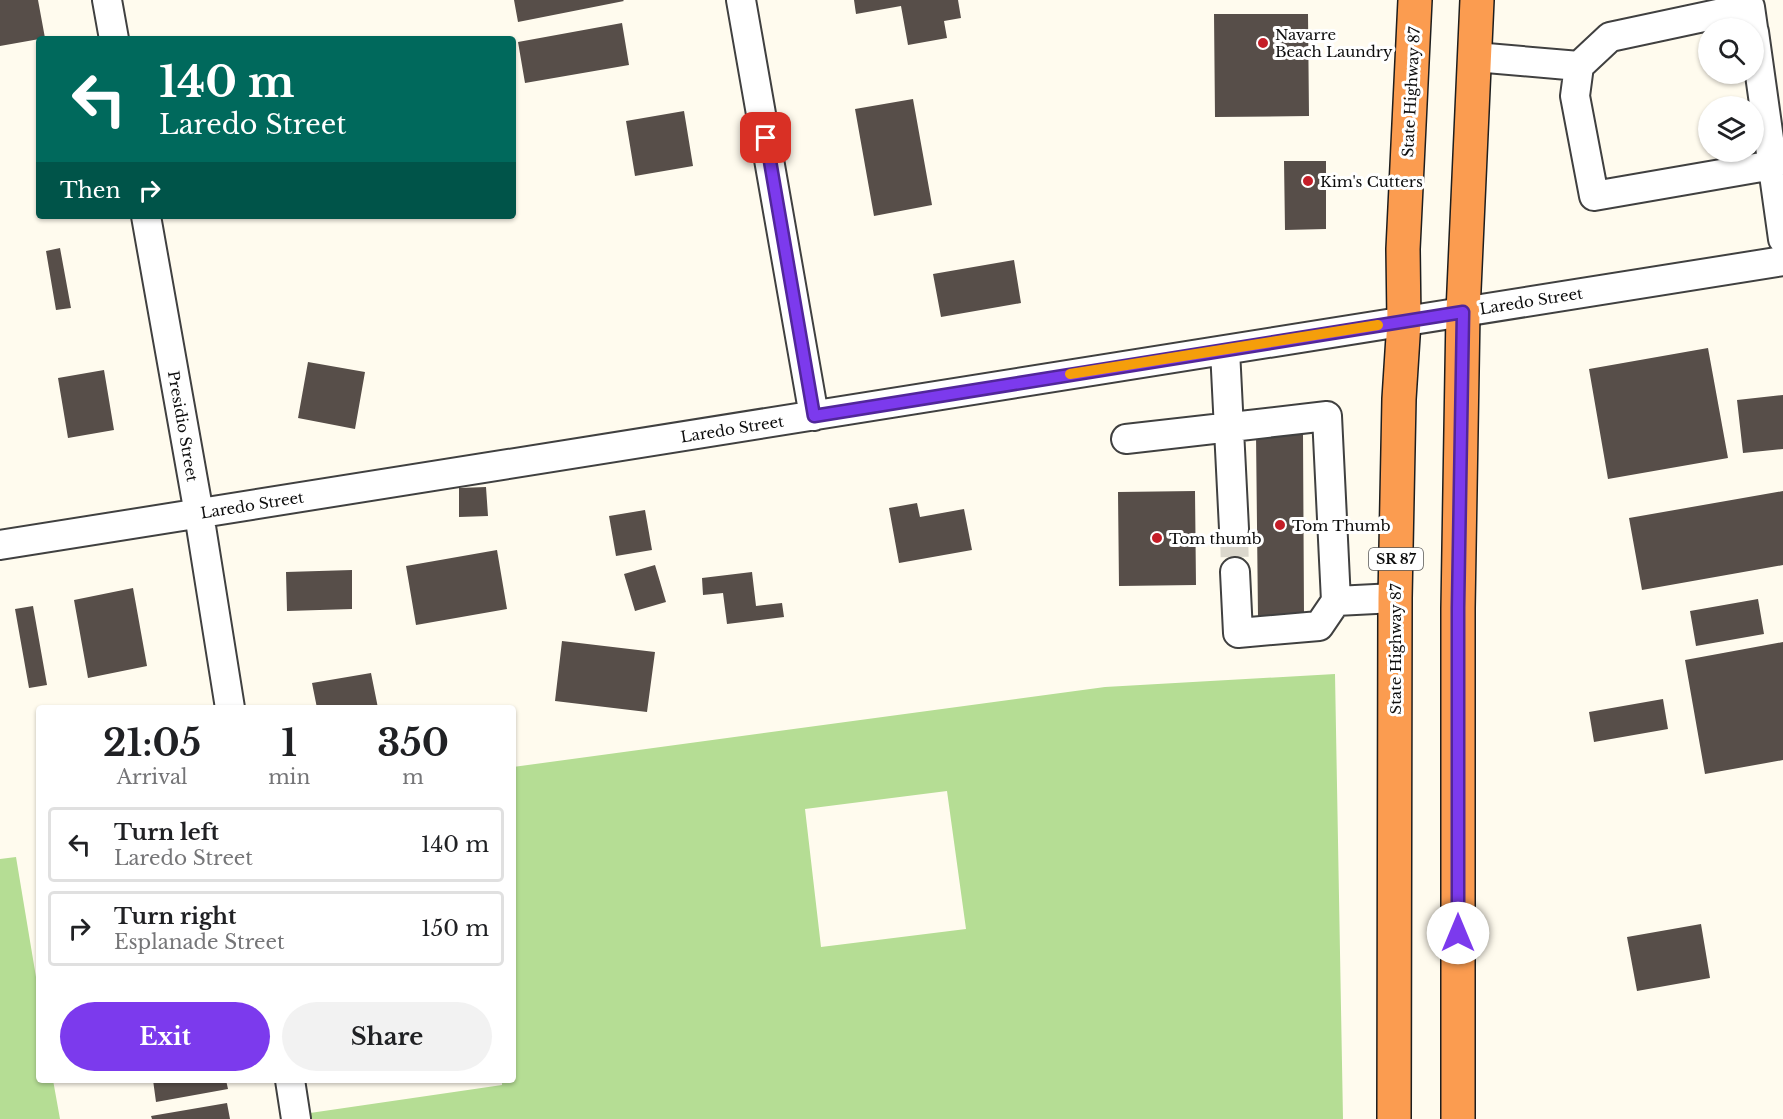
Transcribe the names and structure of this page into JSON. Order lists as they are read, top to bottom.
{
  "streets": {
    "highway": ["State Highway 87", "SR 87"],
    "street": ["Laredo Street", "Presidio Street"]
  },
  "crossings": [
    ["State Highway 87", "Laredo Street"],
    ["Laredo Street", "Presidio Street"]
  ],
  "places": [
    "Navarre Beach Laundry",
    "Kim's Cutters",
    "Tom Thumb",
    "Tom thumb"
  ],
  "page": {
    "turn": ["140 m", "Laredo Street"],
    "then": "Then",
    "eta": [
      "21:05",
      "Arrival",
      "1",
      "min",
      "350",
      "m"
    ],
    "list": [
      {
        "name": "Turn left",
        "note": "Laredo Street",
        "value": "140 m"
      },
      {
        "name": "Turn right",
        "note": "Esplanade Street",
        "value": "150 m"
      }
    ],
    "buttons": ["Exit", "Share"]
  }
}
